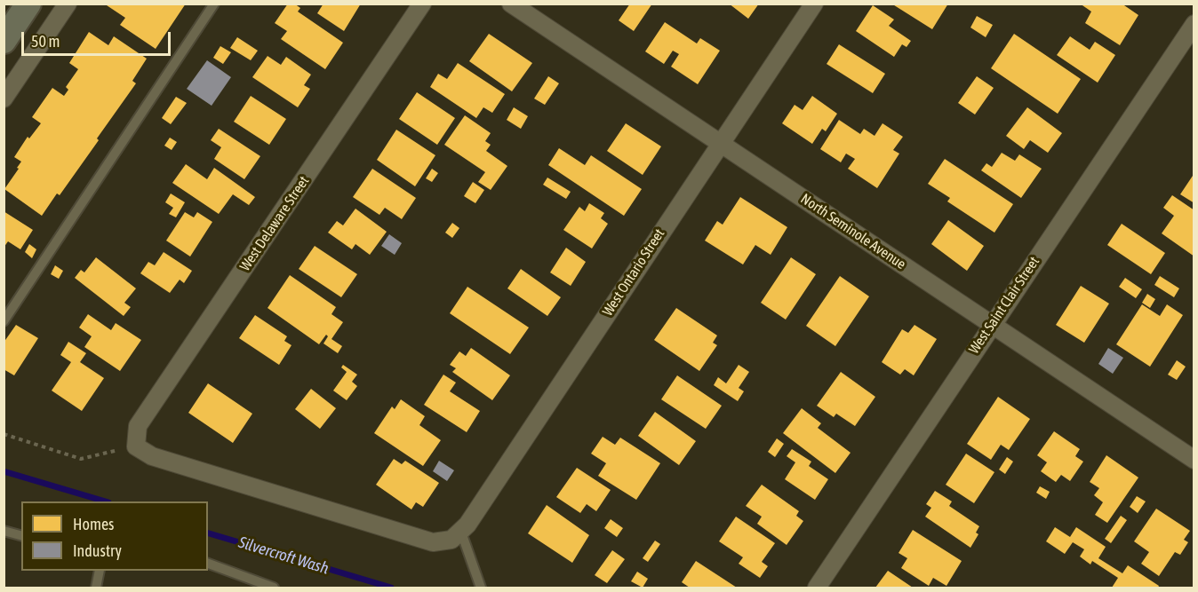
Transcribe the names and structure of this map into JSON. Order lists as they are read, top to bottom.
{
  "streets": {
    "street": [
      "West Delaware Street",
      "North Seminole Avenue",
      "West Ontario Street",
      "West Saint Clair Street"
    ]
  },
  "crossings": [
    ["North Seminole Avenue", "West Ontario Street"],
    ["North Seminole Avenue", "West Saint Clair Street"]
  ],
  "water": ["Silvercroft Wash"],
  "legend": ["Homes", "Industry"],
  "scale_bar": "50 m"
}
